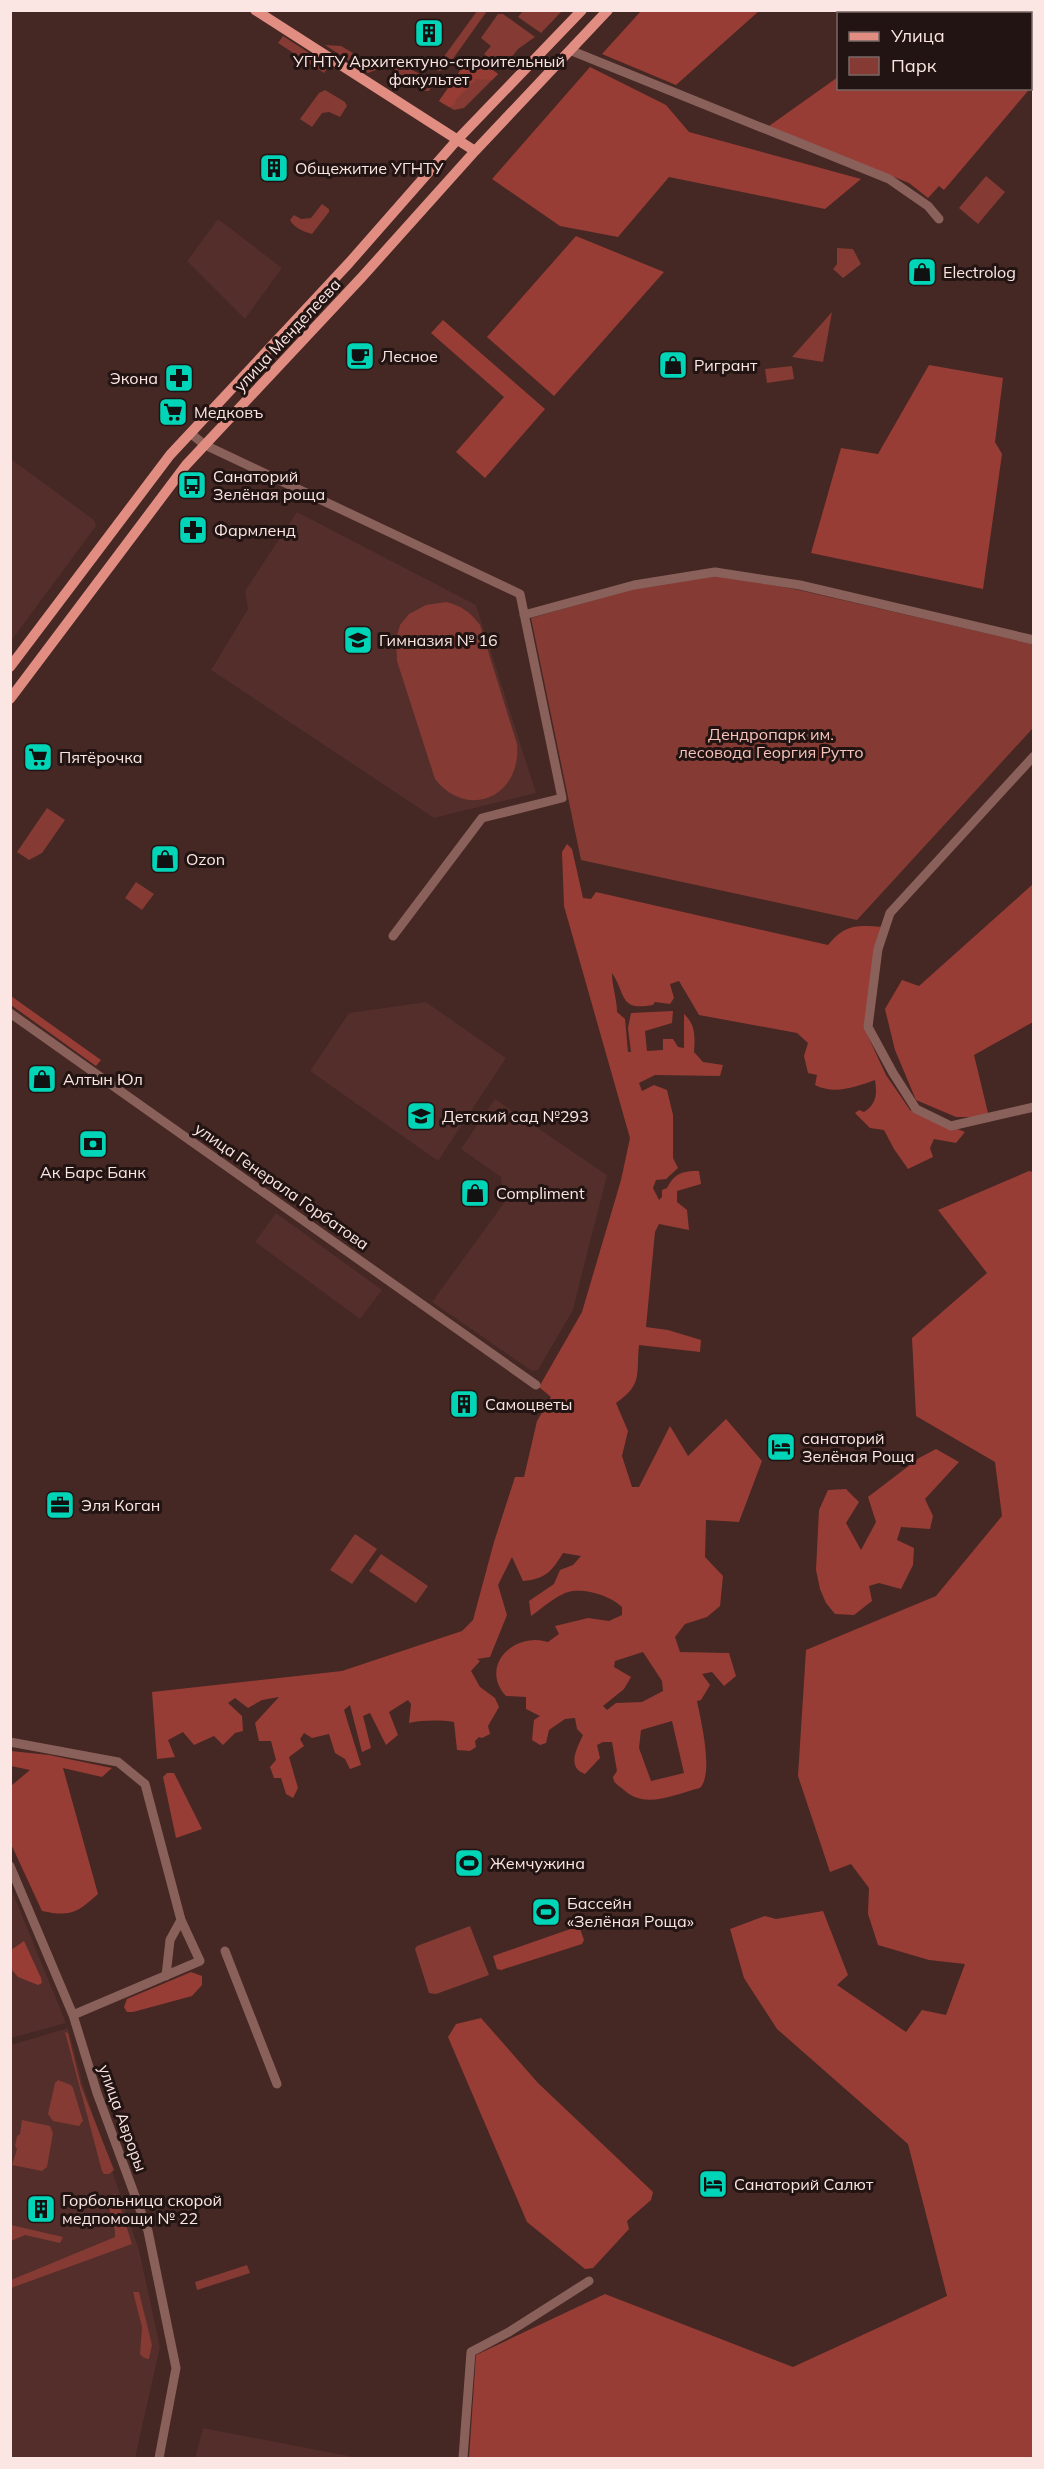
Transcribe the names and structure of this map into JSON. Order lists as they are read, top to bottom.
{
  "streets": {
    "main road": ["улица Менделеева"],
    "street": ["улица Генерала Горбатова", "улица Авроры"]
  },
  "parks": ["Дендропарк им. лесовода Георгия Рутто"],
  "places": {
    "building": [
      "УГНТУ Архитектуно-строительный факультет",
      "Общежитие УГНТУ",
      "Самоцветы",
      "Горбольница скорой медпомощи № 22"
    ],
    "shop": [
      "Electrolog",
      "Ригрант",
      "Ozon",
      "Алтын Юл",
      "Compliment"
    ],
    "cafe": ["Лесное"],
    "pharmacy": ["Экона", "Фармленд"],
    "supermarket": ["Медковъ", "Пятёрочка"],
    "bus stop": ["Санаторий Зелёная роща"],
    "school or university": ["Гимназия № 16", "Детский сад №293"],
    "bank": ["Ак Барс Банк"],
    "hotel": ["санаторий Зелёная Роща", "Санаторий Салют"],
    "office": ["Эля Коган"],
    "sports": ["Жемчужина", "Бассейн «Зелёная Роща»"]
  },
  "legend": ["Улица", "Парк"]
}
